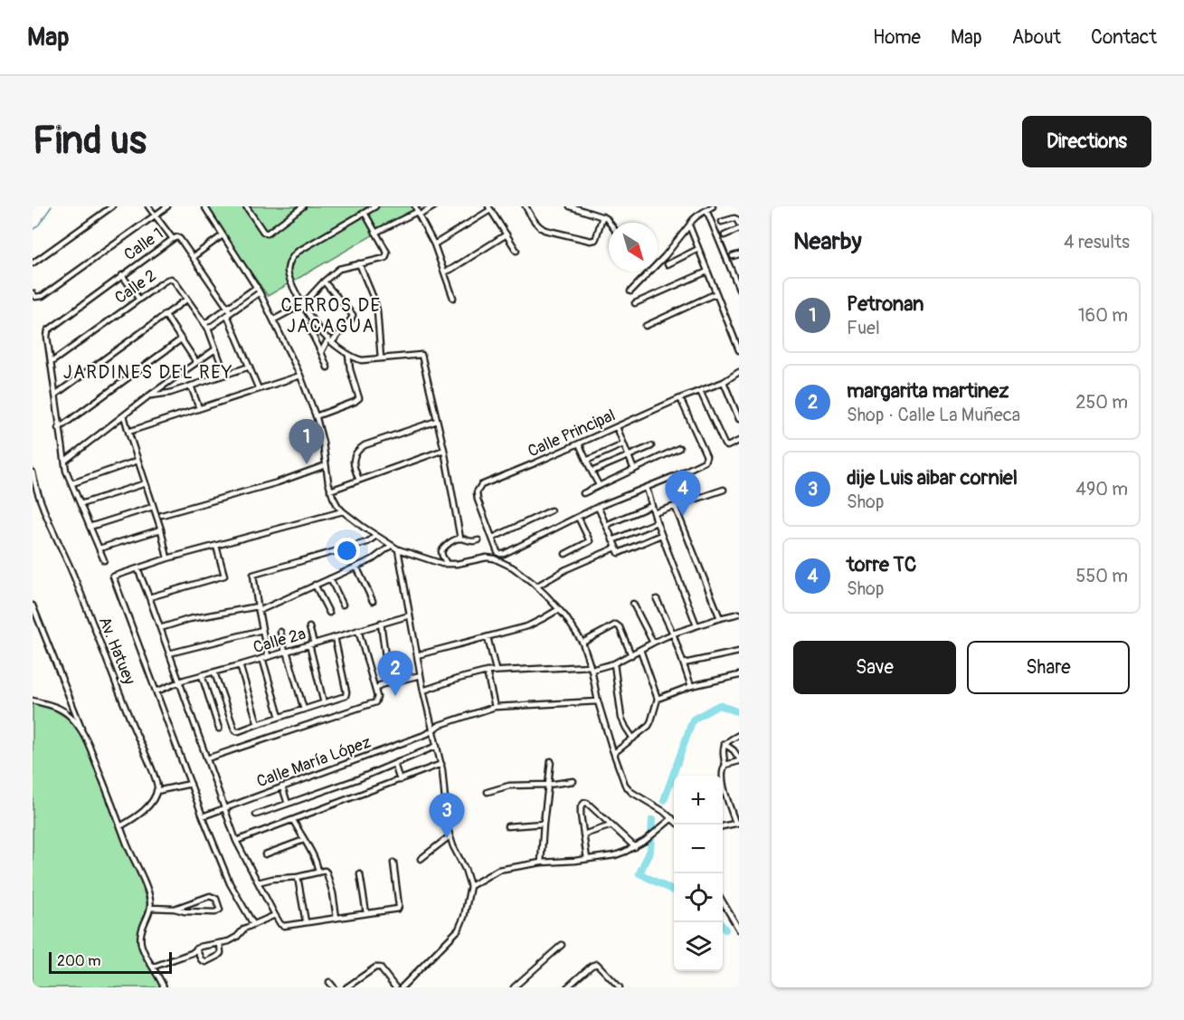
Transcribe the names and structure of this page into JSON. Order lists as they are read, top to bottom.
{
  "streets": {
    "street": [
      "Calle 1",
      "Calle 2",
      "Calle Principal",
      "Calle 2a",
      "Av. Hatuey",
      "Calle María López"
    ]
  },
  "crossings": [
    ["Calle 1", "Calle 2"]
  ],
  "districts": ["CERROS DE JACAGUA", "JARDINES DEL REY"],
  "scale_bar": "200 m",
  "north": "bottom right",
  "page": {
    "header": "Map",
    "nav": [
      "Home",
      "Map",
      "About",
      "Contact"
    ],
    "buttons": [
      "Directions",
      ["Save", "Share"]
    ],
    "title": "Find us",
    "heading": ["Nearby", "4 results"],
    "list": [
      {
        "mark": "1",
        "name": "Petronan",
        "note": "Fuel",
        "value": "160 m"
      },
      {
        "mark": "2",
        "name": "margarita martinez",
        "note": "Shop · Calle La Muñeca",
        "value": "250 m"
      },
      {
        "mark": "3",
        "name": "dije Luis aibar corniel",
        "note": "Shop",
        "value": "490 m"
      },
      {
        "mark": "4",
        "name": "torre TC",
        "note": "Shop",
        "value": "550 m"
      }
    ],
    "pins": [
      "1",
      "4",
      "2",
      "3"
    ],
    "map_buttons": ["+", "−"],
    "scale": "200 m"
  }
}
